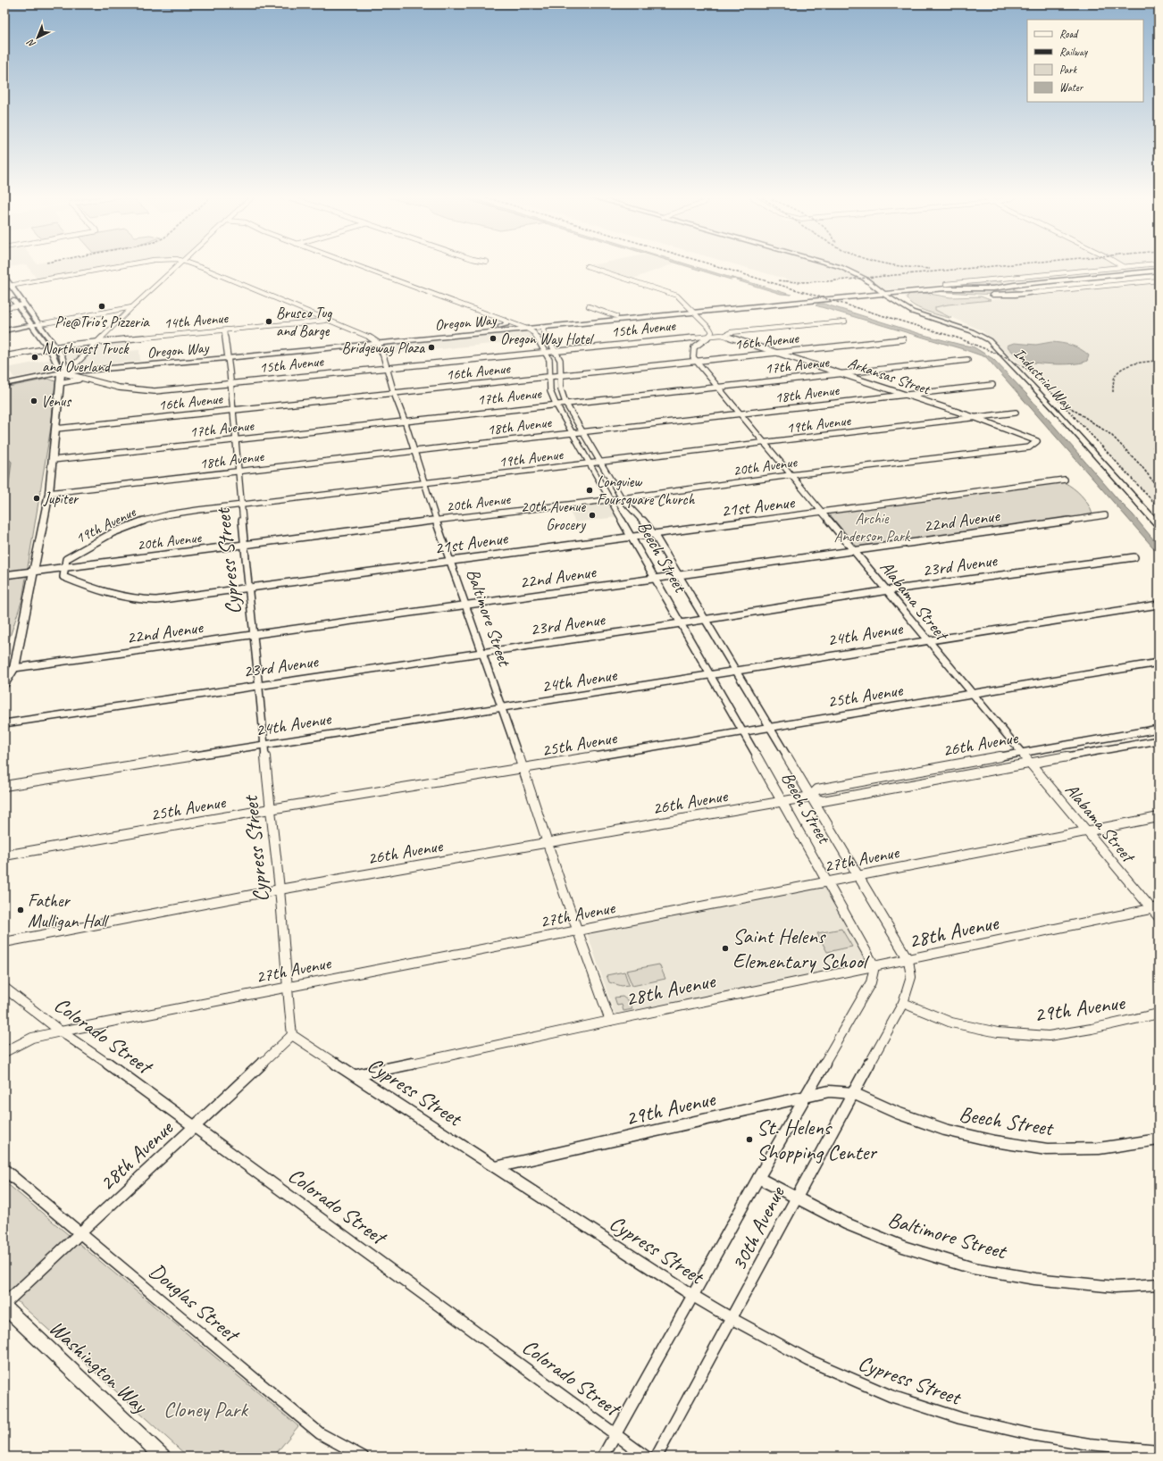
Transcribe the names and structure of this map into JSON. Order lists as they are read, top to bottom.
{
  "streets": {
    "highway": ["Oregon Way"],
    "main road": ["15th Avenue", "Industrial Way", "Washington Way"],
    "street": [
      "14th Avenue",
      "16th Avenue",
      "17th Avenue",
      "Arkansas Street",
      "18th Avenue",
      "19th Avenue",
      "20th Avenue",
      "21st Avenue",
      "22nd Avenue",
      "Beech Street",
      "Cypress Street",
      "23rd Avenue",
      "Alabama Street",
      "Baltimore Street",
      "24th Avenue",
      "25th Avenue",
      "26th Avenue",
      "27th Avenue",
      "28th Avenue",
      "29th Avenue",
      "Colorado Street",
      "30th Avenue",
      "Douglas Street"
    ]
  },
  "crossings": [
    ["14th Avenue", "Cypress Street"],
    ["Oregon Way", "15th Avenue"],
    ["Oregon Way", "Industrial Way"],
    ["Oregon Way", "Beech Street"],
    ["Oregon Way", "Cypress Street"],
    ["Oregon Way", "Baltimore Street"],
    ["15th Avenue", "Arkansas Street"],
    ["15th Avenue", "Beech Street"],
    ["15th Avenue", "Cypress Street"],
    ["15th Avenue", "Baltimore Street"],
    ["16th Avenue", "Arkansas Street"],
    ["16th Avenue", "Beech Street"],
    ["16th Avenue", "Cypress Street"],
    ["16th Avenue", "Alabama Street"],
    ["16th Avenue", "Baltimore Street"],
    ["17th Avenue", "Arkansas Street"],
    ["17th Avenue", "Beech Street"],
    ["17th Avenue", "Cypress Street"],
    ["17th Avenue", "Alabama Street"],
    ["17th Avenue", "Baltimore Street"],
    ["Arkansas Street", "18th Avenue"],
    ["Arkansas Street", "19th Avenue"],
    ["Arkansas Street", "20th Avenue"],
    ["18th Avenue", "Beech Street"],
    ["18th Avenue", "Cypress Street"],
    ["18th Avenue", "Alabama Street"],
    ["18th Avenue", "Baltimore Street"],
    ["19th Avenue", "20th Avenue"],
    ["19th Avenue", "21st Avenue"],
    ["19th Avenue", "Beech Street"],
    ["19th Avenue", "Cypress Street"],
    ["19th Avenue", "Alabama Street"],
    ["19th Avenue", "Baltimore Street"],
    ["20th Avenue", "21st Avenue"],
    ["20th Avenue", "Beech Street"],
    ["20th Avenue", "Cypress Street"],
    ["20th Avenue", "Alabama Street"],
    ["20th Avenue", "Baltimore Street"],
    ["21st Avenue", "Beech Street"],
    ["21st Avenue", "Cypress Street"],
    ["21st Avenue", "Alabama Street"],
    ["21st Avenue", "Baltimore Street"],
    ["22nd Avenue", "Beech Street"],
    ["22nd Avenue", "Cypress Street"],
    ["22nd Avenue", "Alabama Street"],
    ["22nd Avenue", "Baltimore Street"],
    ["Beech Street", "23rd Avenue"],
    ["Beech Street", "24th Avenue"],
    ["Beech Street", "25th Avenue"],
    ["Beech Street", "26th Avenue"],
    ["Beech Street", "27th Avenue"],
    ["Beech Street", "28th Avenue"],
    ["Beech Street", "29th Avenue"],
    ["Beech Street", "30th Avenue"],
    ["Cypress Street", "23rd Avenue"],
    ["Cypress Street", "24th Avenue"],
    ["Cypress Street", "25th Avenue"],
    ["Cypress Street", "26th Avenue"],
    ["Cypress Street", "27th Avenue"],
    ["Cypress Street", "28th Avenue"],
    ["Cypress Street", "29th Avenue"],
    ["Cypress Street", "30th Avenue"],
    ["23rd Avenue", "Alabama Street"],
    ["23rd Avenue", "Baltimore Street"],
    ["Alabama Street", "24th Avenue"],
    ["Alabama Street", "25th Avenue"],
    ["Alabama Street", "26th Avenue"],
    ["Alabama Street", "27th Avenue"],
    ["Alabama Street", "28th Avenue"],
    ["Baltimore Street", "24th Avenue"],
    ["Baltimore Street", "25th Avenue"],
    ["Baltimore Street", "26th Avenue"],
    ["Baltimore Street", "27th Avenue"],
    ["Baltimore Street", "28th Avenue"],
    ["Baltimore Street", "30th Avenue"],
    ["27th Avenue", "Colorado Street"],
    ["28th Avenue", "Colorado Street"],
    ["28th Avenue", "30th Avenue"],
    ["28th Avenue", "Douglas Street"],
    ["29th Avenue", "30th Avenue"],
    ["Colorado Street", "30th Avenue"]
  ],
  "parks": ["Archie Anderson Park", "Cloney Park"],
  "places": [
    "Pie@Trio's Pizzeria",
    "Brusco Tug and Barge",
    "Oregon Way Hotel",
    "Bridgeway Plaza",
    "Northwest Truck and Overland",
    "Venus",
    "Longview Foursquare Church",
    "Jupiter",
    "20th Avenue Grocery",
    "Father Mulligan Hall",
    "Saint Helens Elementary School",
    "St. Helens Shopping Center"
  ],
  "legend": [
    "Road",
    "Railway",
    "Park",
    "Water"
  ],
  "north": "bottom left"
}
